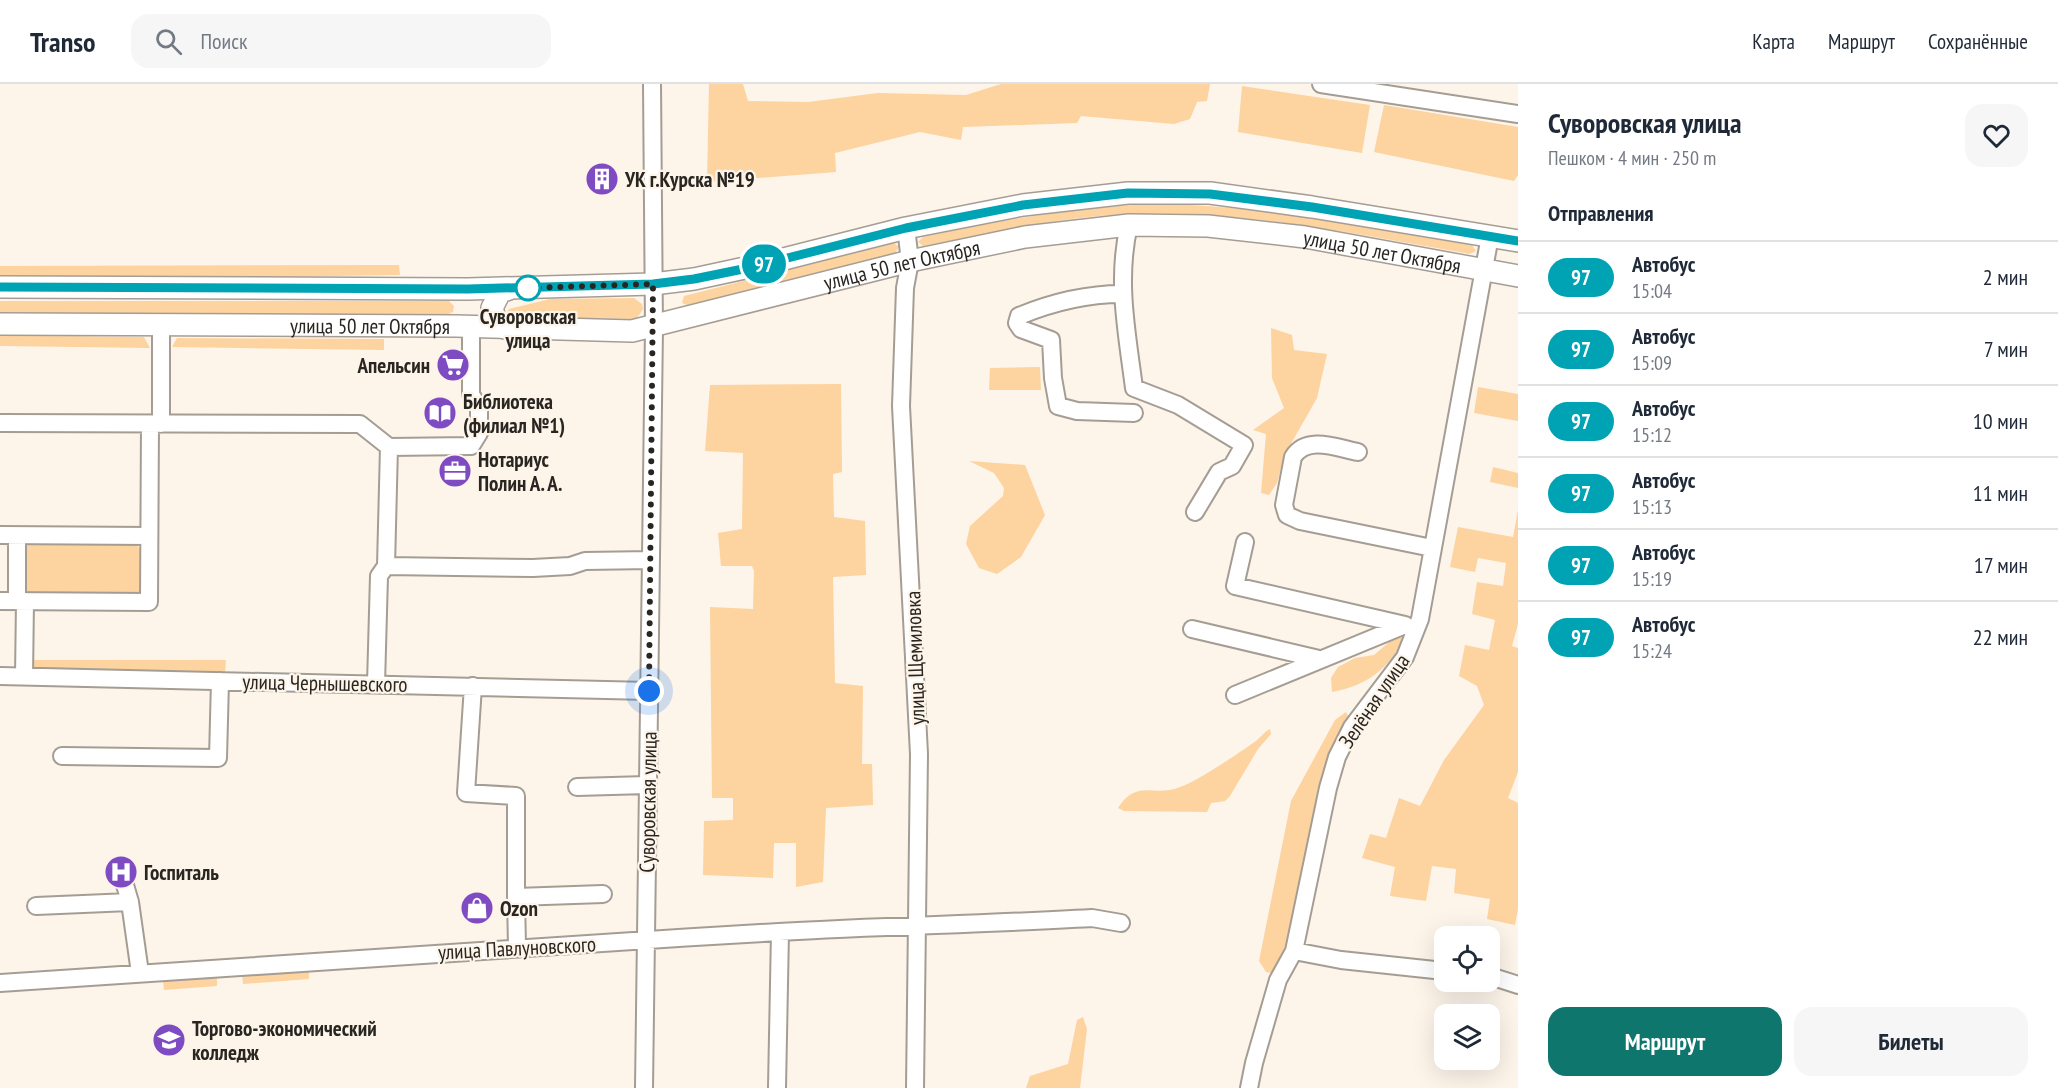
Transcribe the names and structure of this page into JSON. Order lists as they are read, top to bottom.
{
  "streets": {
    "main road": ["улица 50 лет Октября"],
    "street": [
      "улица Щемиловка",
      "улица Чернышевского",
      "Зелёная улица",
      "Суворовская улица",
      "улица Павлуновского"
    ]
  },
  "crossings": [
    ["улица 50 лет Октября", "улица Щемиловка"],
    ["улица 50 лет Октября", "Зелёная улица"],
    ["улица 50 лет Октября", "Суворовская улица"],
    ["улица Щемиловка", "улица Павлуновского"],
    ["улица Чернышевского", "Суворовская улица"],
    ["Суворовская улица", "улица Павлуновского"]
  ],
  "places": {
    "building": ["УК г.Курска №19"],
    "other": ["Суворовская улица"],
    "supermarket": ["Апельсин"],
    "library": ["Библиотека (филиал №1)"],
    "office": ["Нотариус Полин А. А."],
    "hospital": ["Госпиталь"],
    "shop": ["Ozon"],
    "school or university": ["Торгово-экономический колледж"]
  },
  "lines": ["bus line 97"],
  "page": {
    "header": "Transo",
    "search": "Поиск",
    "nav": ["Карта", "Маршрут", "Сохранённые"],
    "on_map": "97",
    "heading": [
      ["Суворовская улица", "Пешком · 4 мин · 250 m"],
      "Отправления"
    ],
    "list": [
      {
        "mark": "97",
        "name": "Автобус",
        "note": "15:04",
        "value": "2 мин"
      },
      {
        "mark": "97",
        "name": "Автобус",
        "note": "15:09",
        "value": "7 мин"
      },
      {
        "mark": "97",
        "name": "Автобус",
        "note": "15:12",
        "value": "10 мин"
      },
      {
        "mark": "97",
        "name": "Автобус",
        "note": "15:13",
        "value": "11 мин"
      },
      {
        "mark": "97",
        "name": "Автобус",
        "note": "15:19",
        "value": "17 мин"
      },
      {
        "mark": "97",
        "name": "Автобус",
        "note": "15:24",
        "value": "22 мин"
      }
    ],
    "buttons": ["Маршрут", "Билеты"]
  }
}
